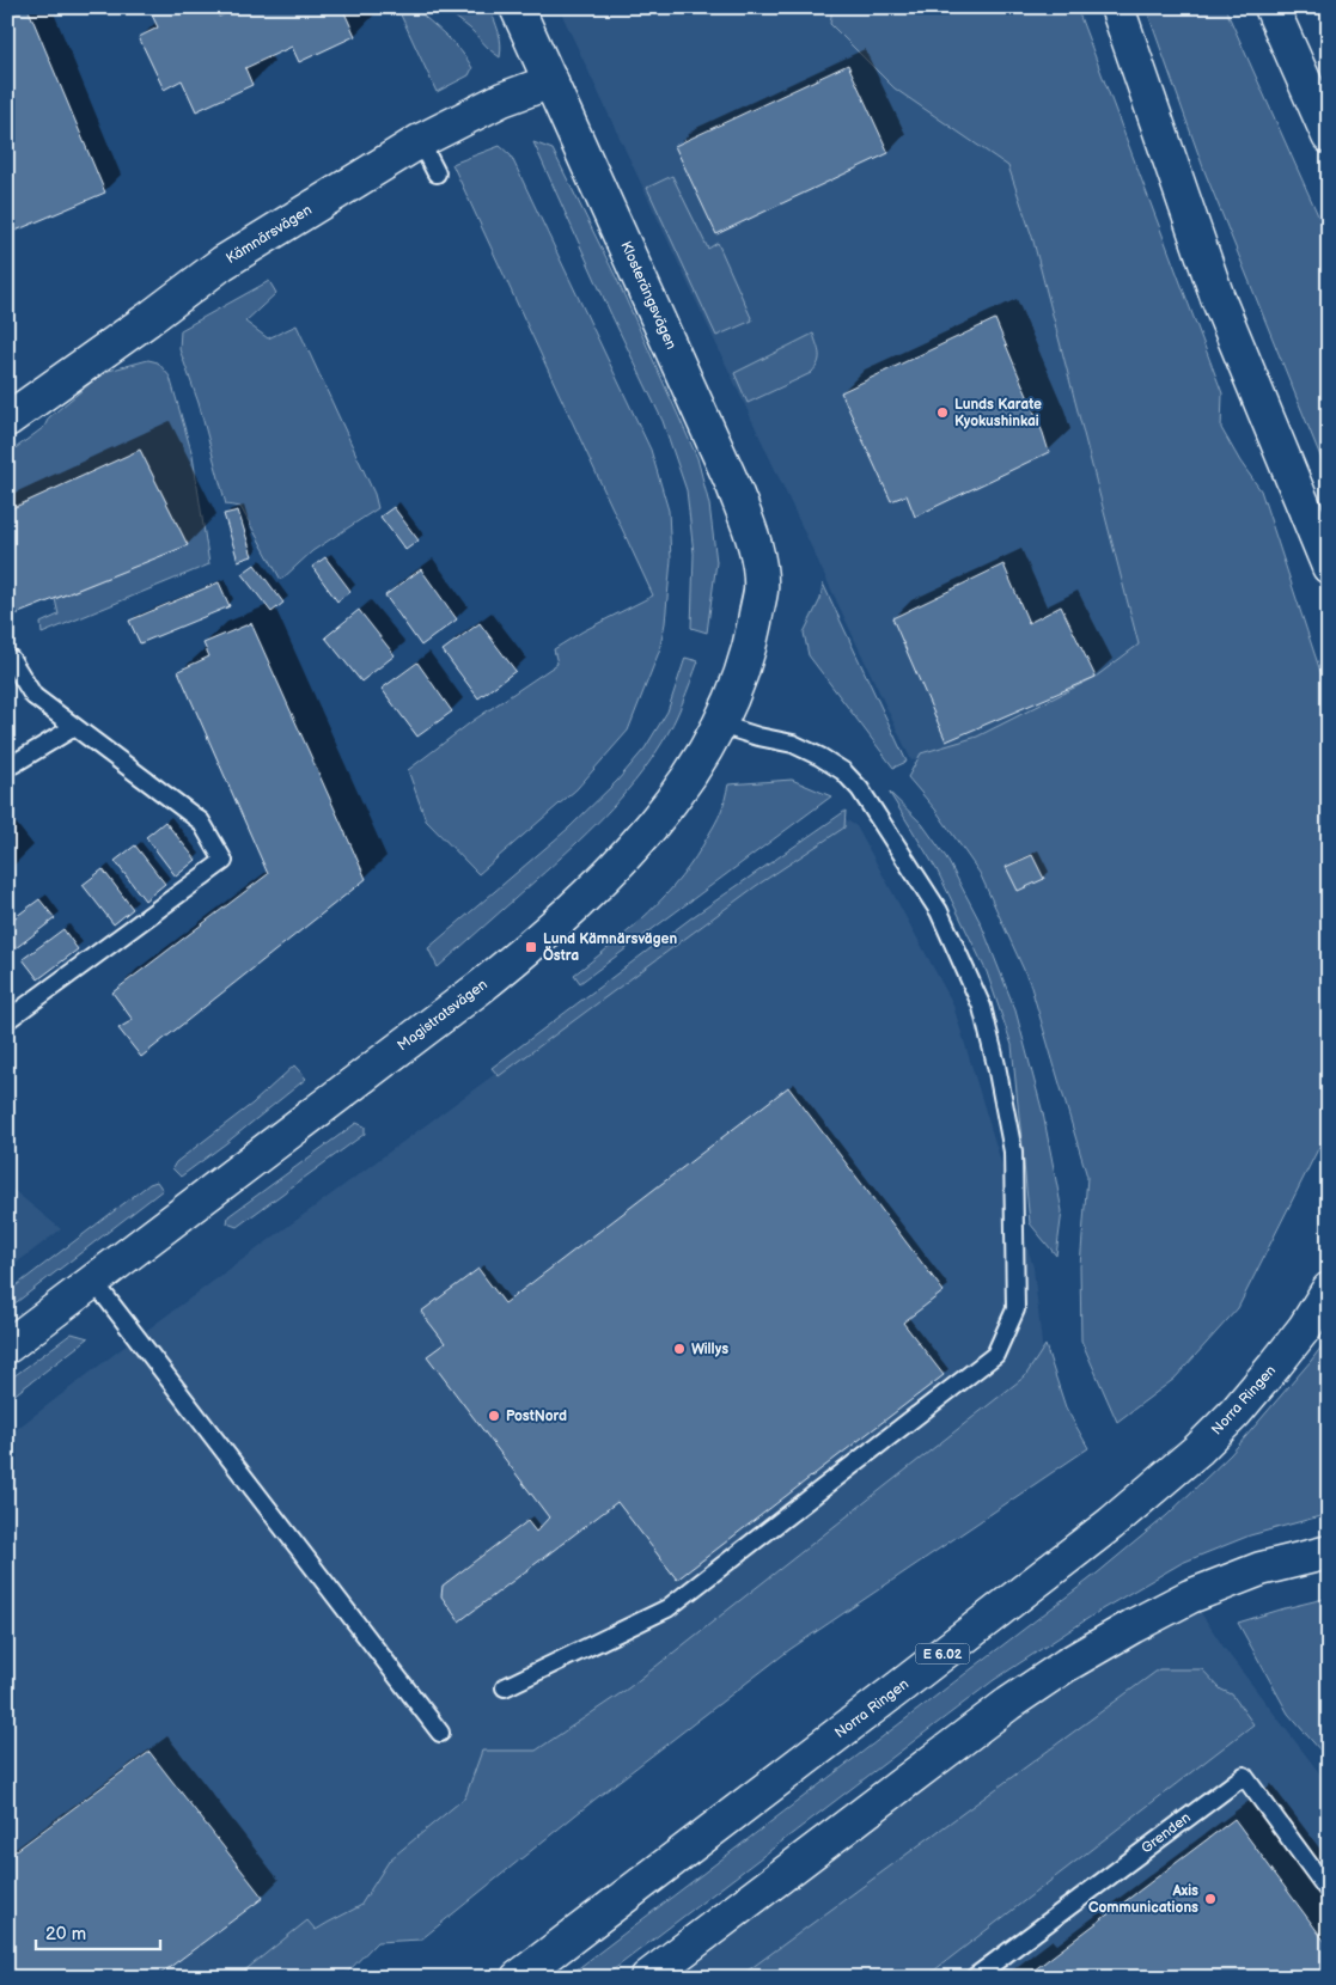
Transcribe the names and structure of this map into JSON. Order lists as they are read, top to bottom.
{
  "streets": {
    "main road": [
      "Kämnärsvägen",
      "Klosterängsvägen",
      "Magistratsvägen",
      "Norra Ringen",
      "E 6.02"
    ],
    "lane": ["Grenden"]
  },
  "crossings": [
    ["Kämnärsvägen", "Klosterängsvägen"],
    ["Klosterängsvägen", "Magistratsvägen"]
  ],
  "places": {
    "other": [
      "Lunds Karate Kyokushinkai",
      "Willys",
      "PostNord",
      "Axis Communications"
    ],
    "transit": ["Lund Kämnärsvägen Östra"]
  },
  "scale_bar": "20 m"
}
